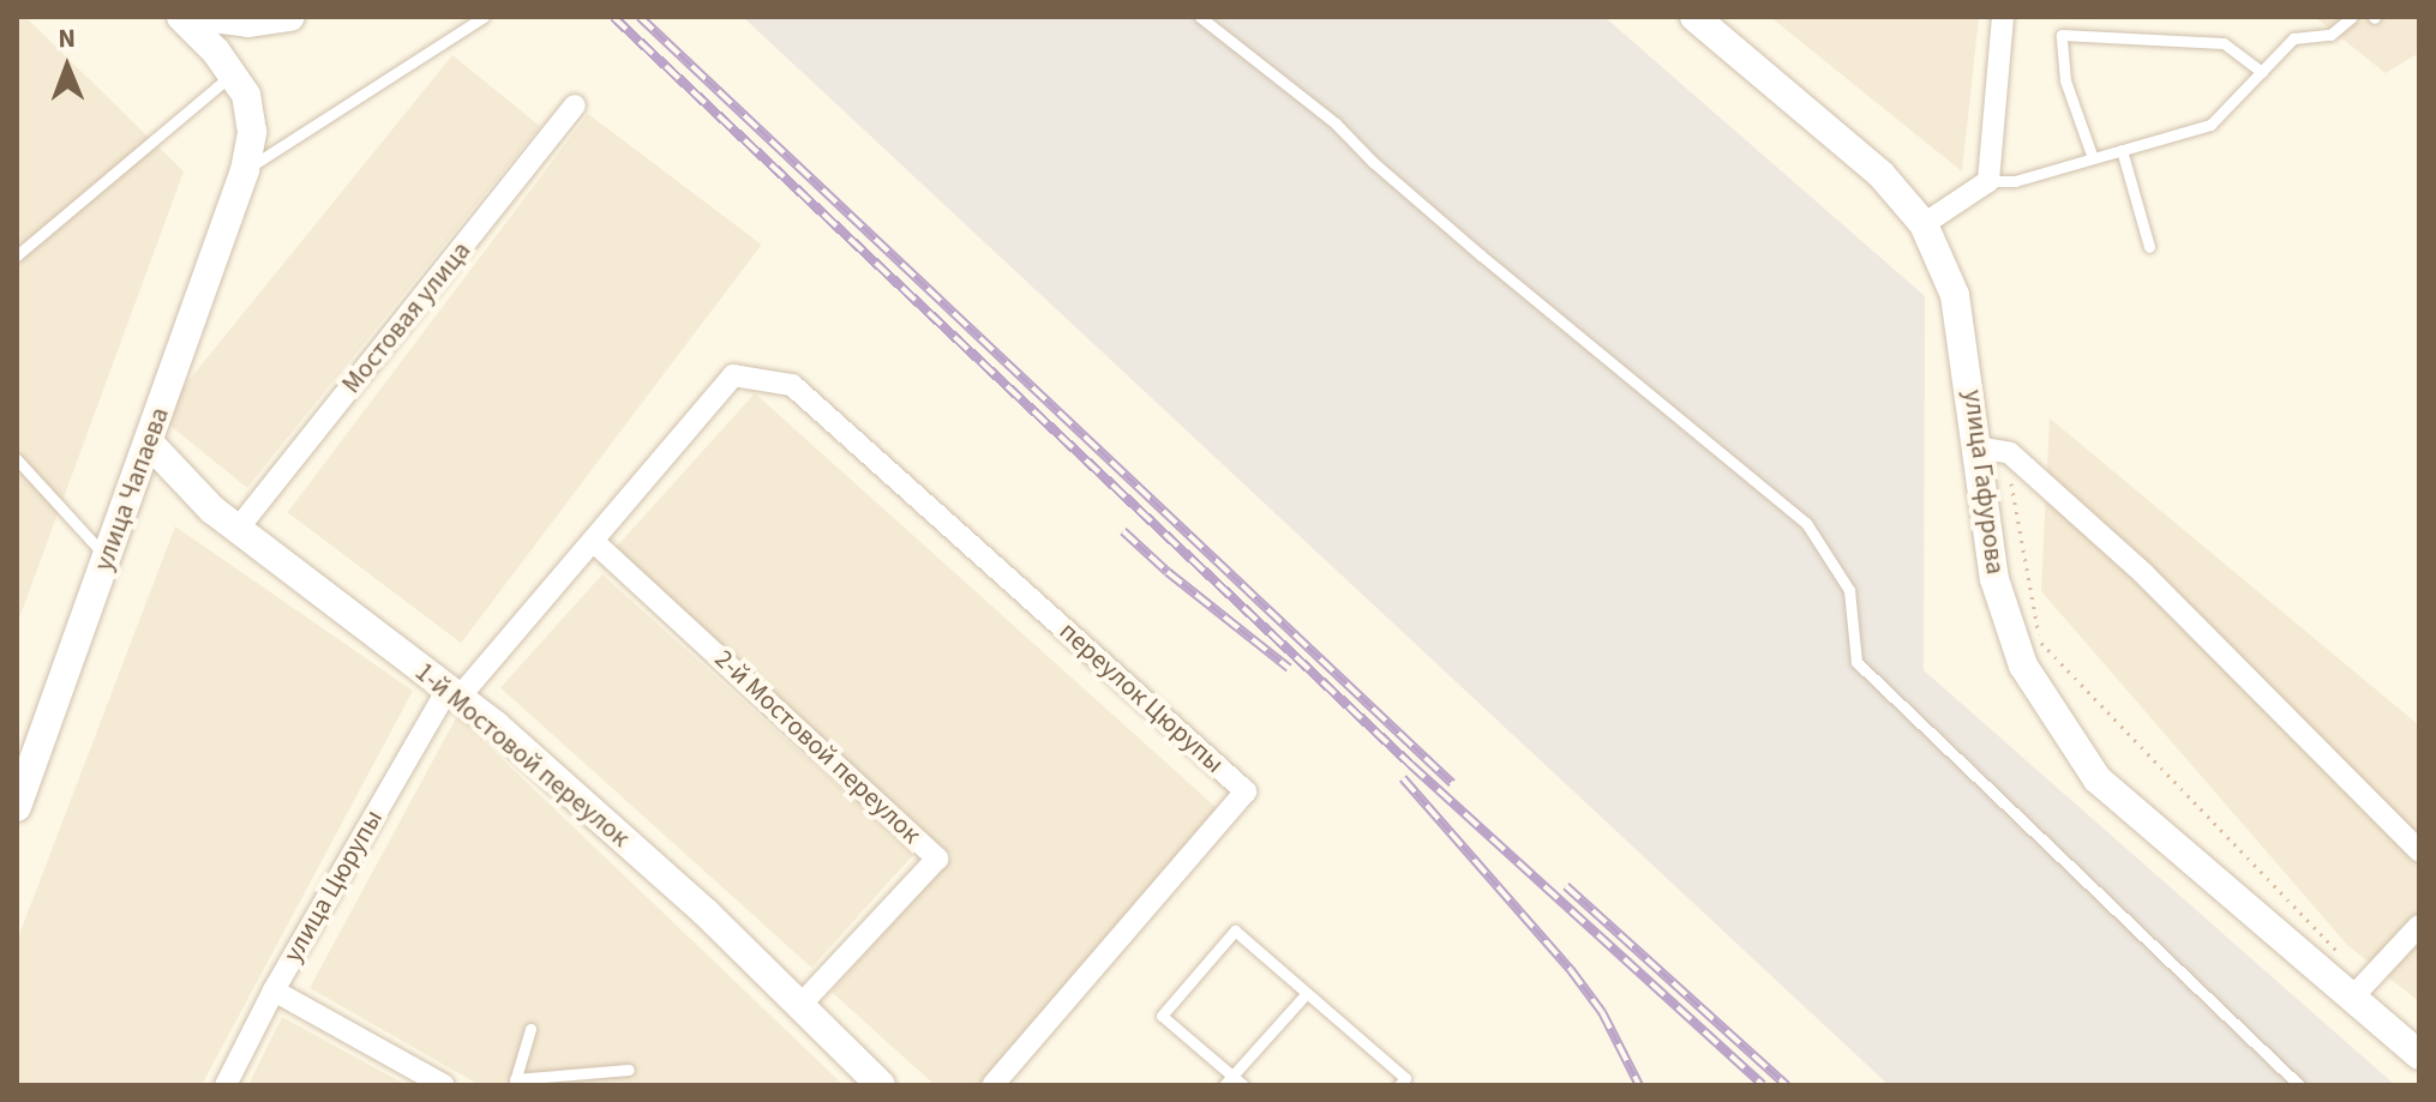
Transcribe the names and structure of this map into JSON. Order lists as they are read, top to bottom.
{
  "streets": {
    "main road": ["улица Гафурова", "улица Чапаева", "1-й Мостовой переулок"],
    "street": [
      "Мостовая улица",
      "переулок Цюрупы",
      "2-й Мостовой переулок",
      "улица Цюрупы"
    ]
  },
  "crossings": [
    ["Мостовая улица", "1-й Мостовой переулок"],
    ["улица Чапаева", "1-й Мостовой переулок"],
    ["переулок Цюрупы", "улица Цюрупы"],
    ["2-й Мостовой переулок", "1-й Мостовой переулок"],
    ["2-й Мостовой переулок", "улица Цюрупы"],
    ["1-й Мостовой переулок", "улица Цюрупы"]
  ],
  "north": "top"
}
